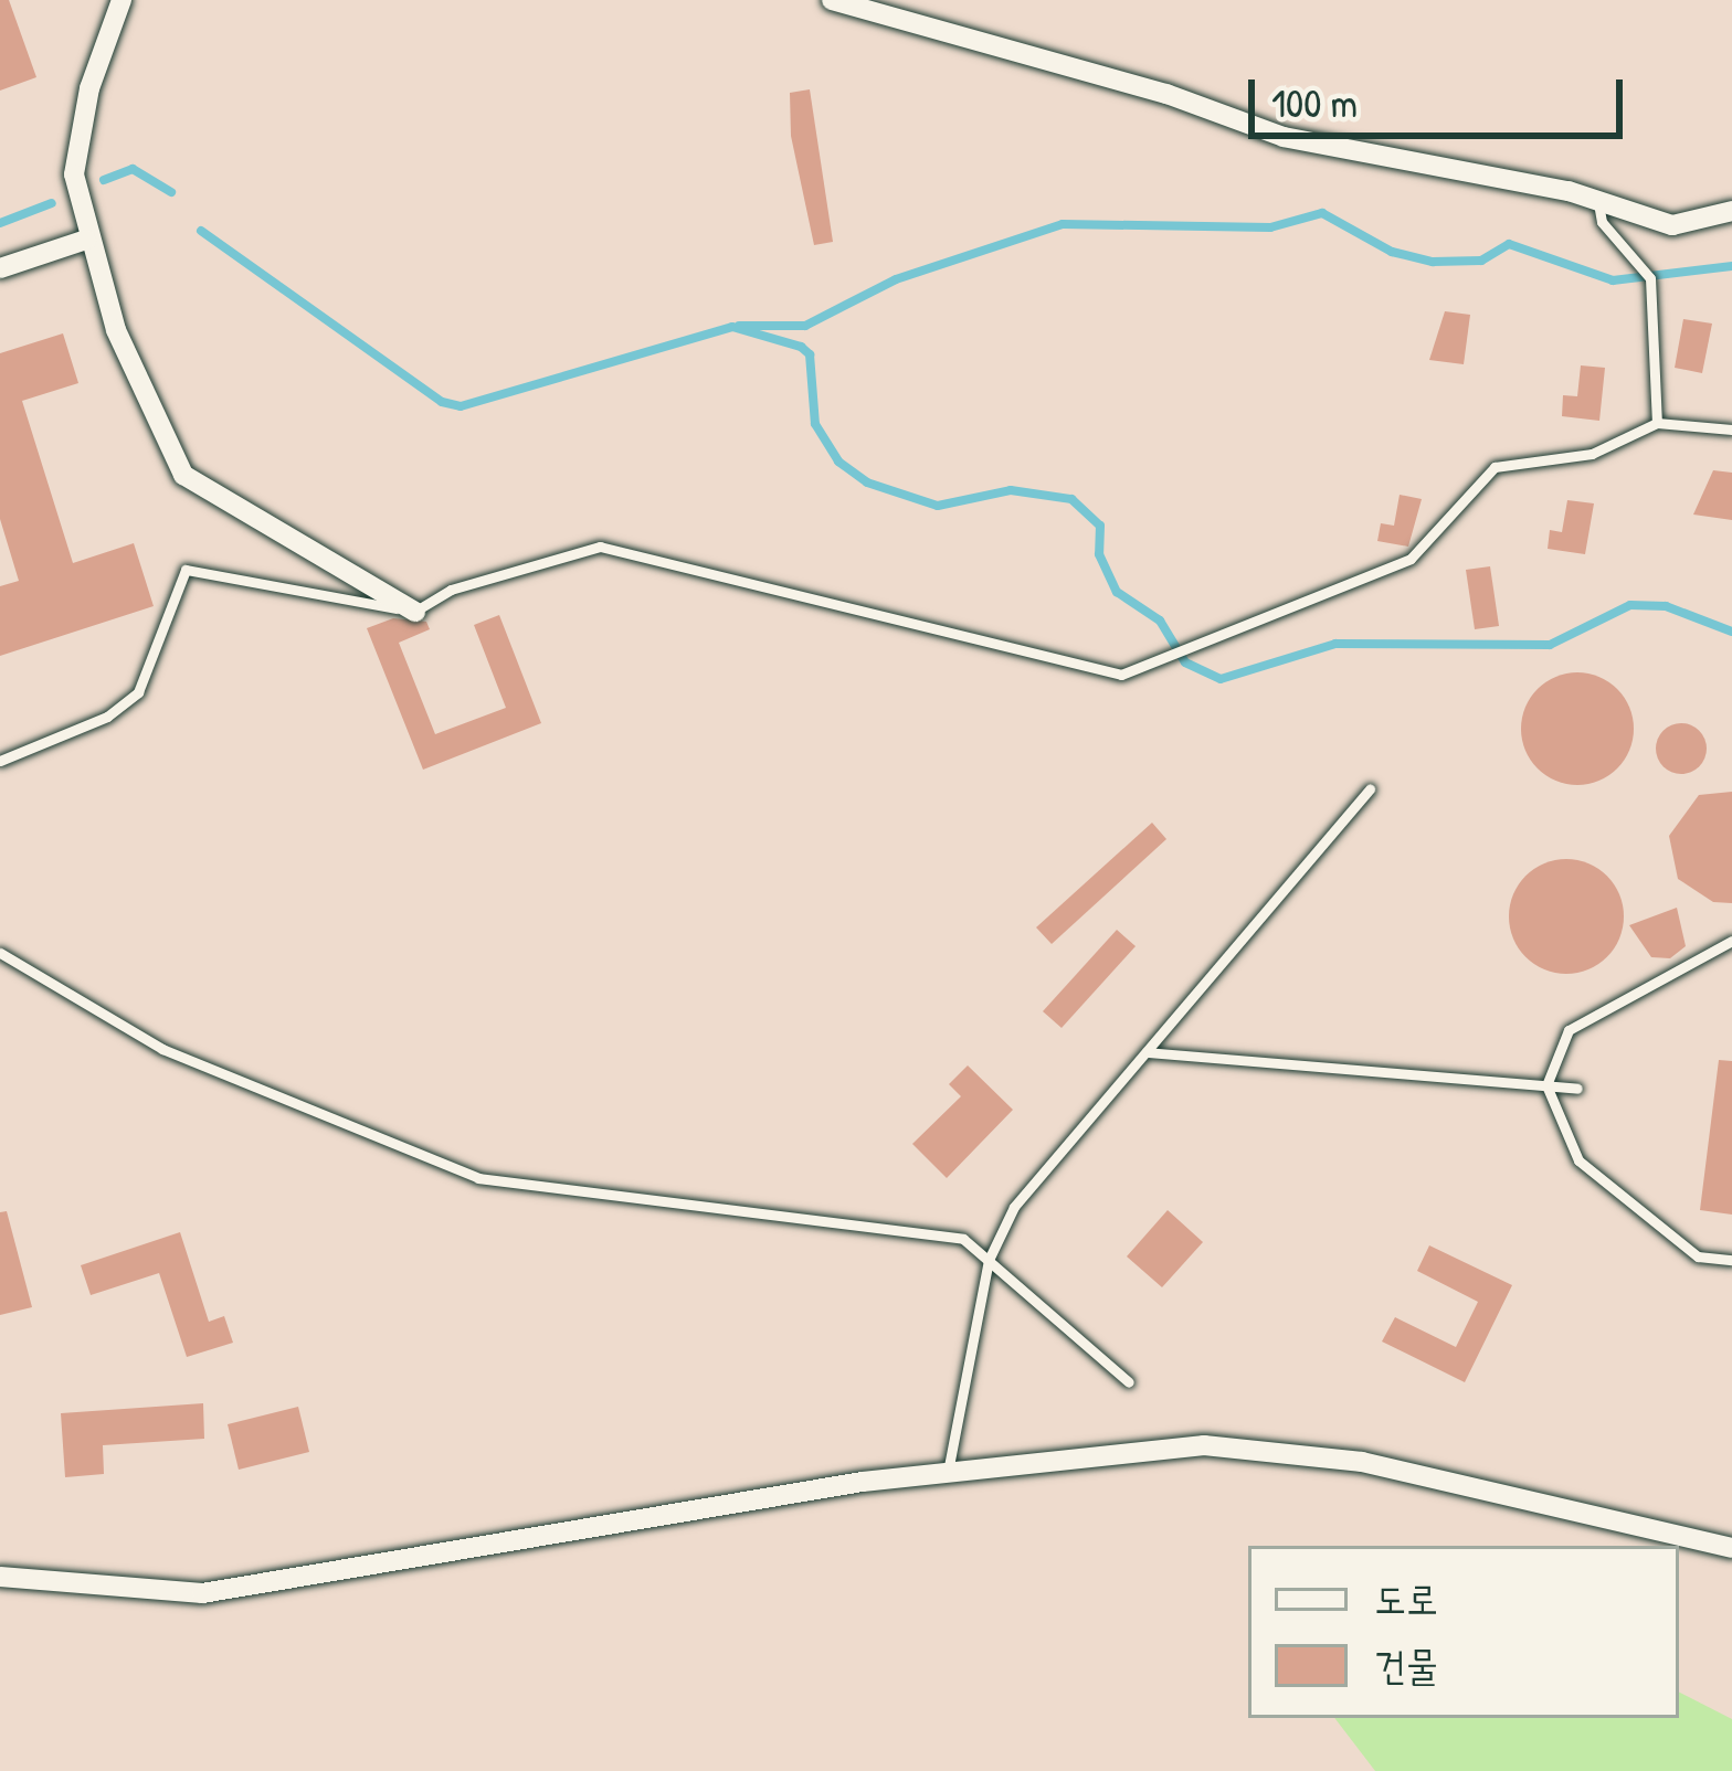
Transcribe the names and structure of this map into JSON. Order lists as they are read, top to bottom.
{
  "legend": ["도로", "건물"],
  "scale_bar": "100 m"
}
